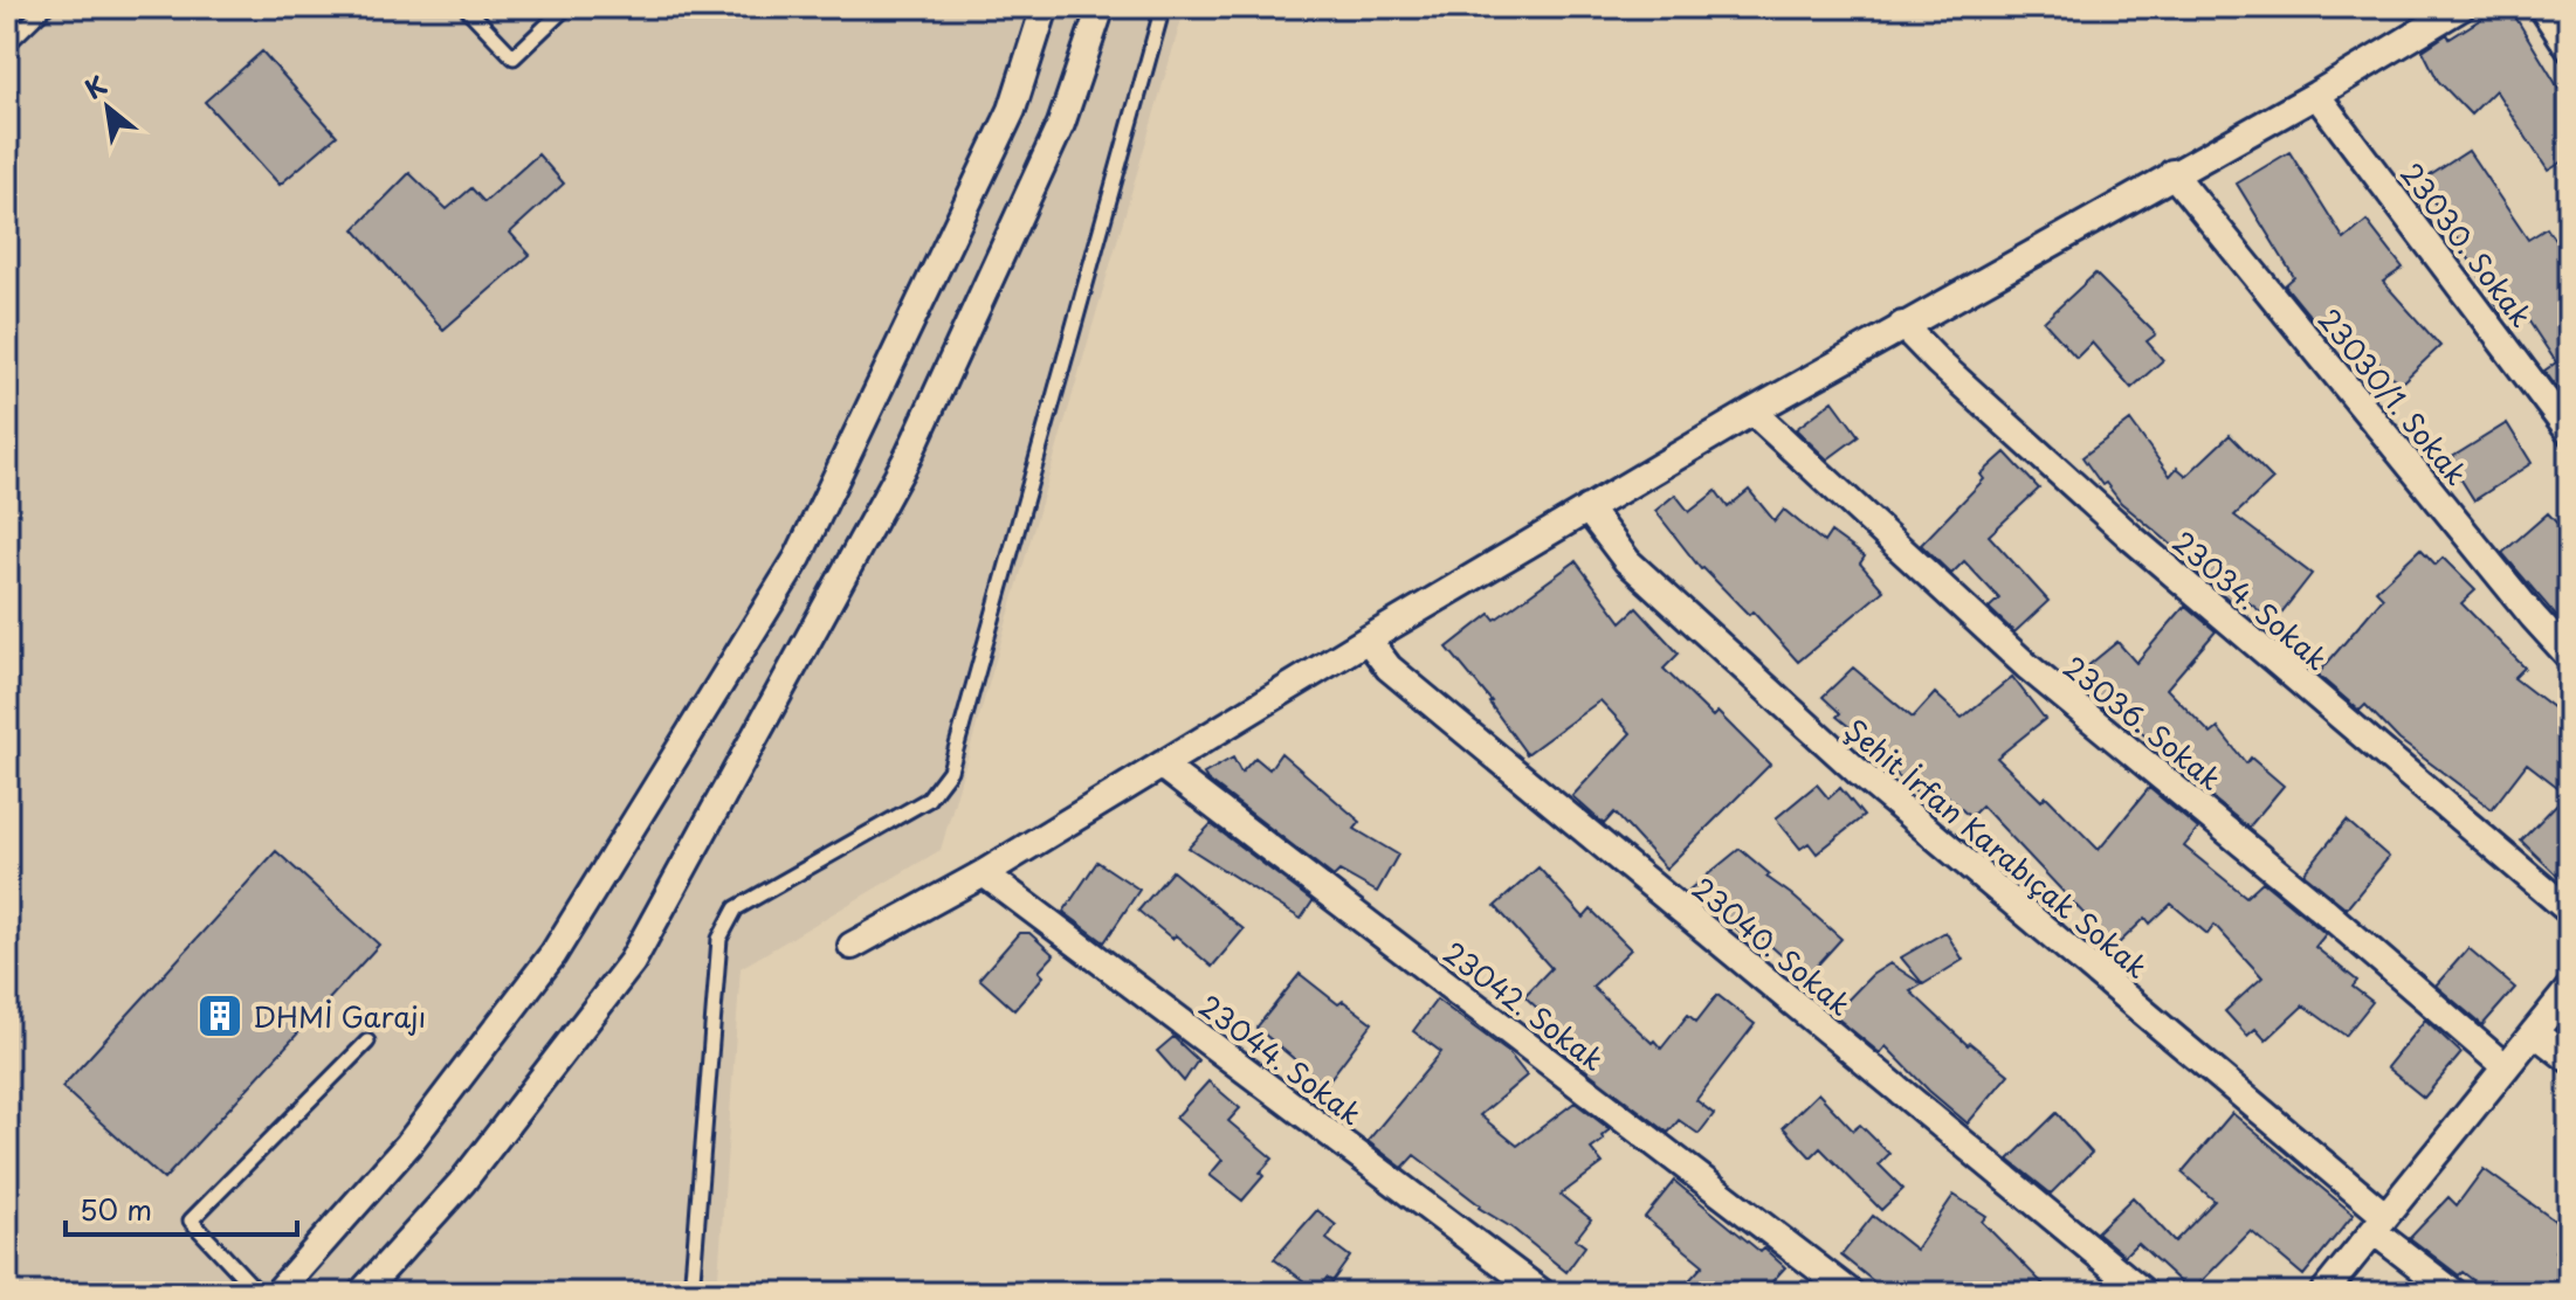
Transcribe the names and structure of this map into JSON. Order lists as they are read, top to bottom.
{
  "streets": {
    "street": [
      "23030. Sokak",
      "23030/1. Sokak",
      "23034. Sokak",
      "23036. Sokak",
      "Şehit İrfan Karabıçak Sokak",
      "23040. Sokak",
      "23042. Sokak",
      "23044. Sokak"
    ]
  },
  "places": {
    "building": ["DHMİ Garajı"]
  },
  "scale_bar": "50 m",
  "north": "top left"
}
